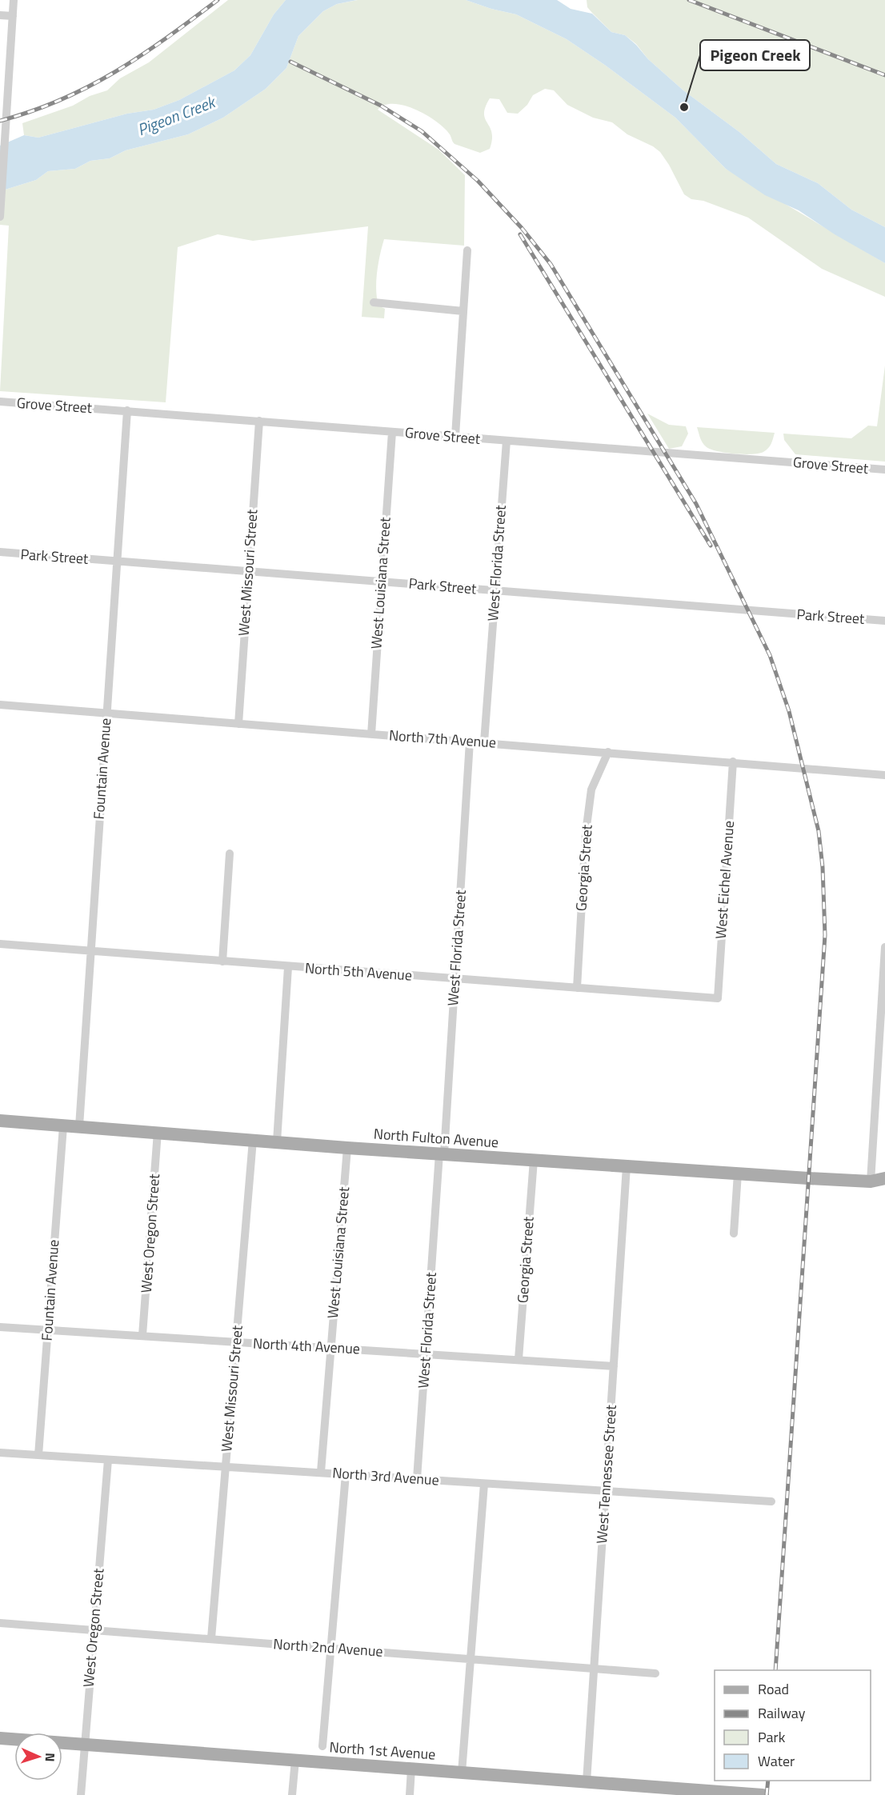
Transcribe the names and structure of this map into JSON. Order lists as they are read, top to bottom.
{
  "streets": {
    "main road": ["North Fulton Avenue", "North 1st Avenue"],
    "street": [
      "Grove Street",
      "Park Street",
      "West Florida Street",
      "West Missouri Street",
      "West Louisiana Street",
      "North 7th Avenue",
      "Fountain Avenue",
      "Georgia Street",
      "West Eichel Avenue",
      "North 5th Avenue",
      "West Oregon Street",
      "North 4th Avenue",
      "West Tennessee Street",
      "North 3rd Avenue",
      "North 2nd Avenue"
    ]
  },
  "crossings": [
    ["Grove Street", "West Florida Street"],
    ["Grove Street", "West Missouri Street"],
    ["Grove Street", "West Louisiana Street"],
    ["Grove Street", "Fountain Avenue"],
    ["Park Street", "West Florida Street"],
    ["Park Street", "West Missouri Street"],
    ["Park Street", "West Louisiana Street"],
    ["Park Street", "Fountain Avenue"],
    ["West Florida Street", "North 7th Avenue"],
    ["West Florida Street", "North 5th Avenue"],
    ["West Florida Street", "North Fulton Avenue"],
    ["West Florida Street", "North 4th Avenue"],
    ["West Florida Street", "North 3rd Avenue"],
    ["West Missouri Street", "North 7th Avenue"],
    ["West Missouri Street", "North Fulton Avenue"],
    ["West Missouri Street", "North 4th Avenue"],
    ["West Missouri Street", "North 3rd Avenue"],
    ["West Missouri Street", "North 2nd Avenue"],
    ["West Louisiana Street", "North 7th Avenue"],
    ["West Louisiana Street", "North Fulton Avenue"],
    ["West Louisiana Street", "North 4th Avenue"],
    ["West Louisiana Street", "North 3rd Avenue"],
    ["North 7th Avenue", "Fountain Avenue"],
    ["North 7th Avenue", "Georgia Street"],
    ["North 7th Avenue", "West Eichel Avenue"],
    ["Fountain Avenue", "North 5th Avenue"],
    ["Fountain Avenue", "North Fulton Avenue"],
    ["Fountain Avenue", "North 4th Avenue"],
    ["Fountain Avenue", "North 3rd Avenue"],
    ["Georgia Street", "North 5th Avenue"],
    ["Georgia Street", "North Fulton Avenue"],
    ["Georgia Street", "North 4th Avenue"],
    ["West Eichel Avenue", "North 5th Avenue"],
    ["North Fulton Avenue", "West Oregon Street"],
    ["North Fulton Avenue", "West Tennessee Street"],
    ["West Oregon Street", "North 4th Avenue"],
    ["West Oregon Street", "North 3rd Avenue"],
    ["West Oregon Street", "North 2nd Avenue"],
    ["West Oregon Street", "North 1st Avenue"],
    ["North 4th Avenue", "West Tennessee Street"],
    ["West Tennessee Street", "North 3rd Avenue"],
    ["West Tennessee Street", "North 2nd Avenue"],
    ["West Tennessee Street", "North 1st Avenue"]
  ],
  "water": ["Pigeon Creek"],
  "places": ["Pigeon Creek"],
  "legend": [
    "Road",
    "Railway",
    "Park",
    "Water"
  ],
  "north": "right"
}
